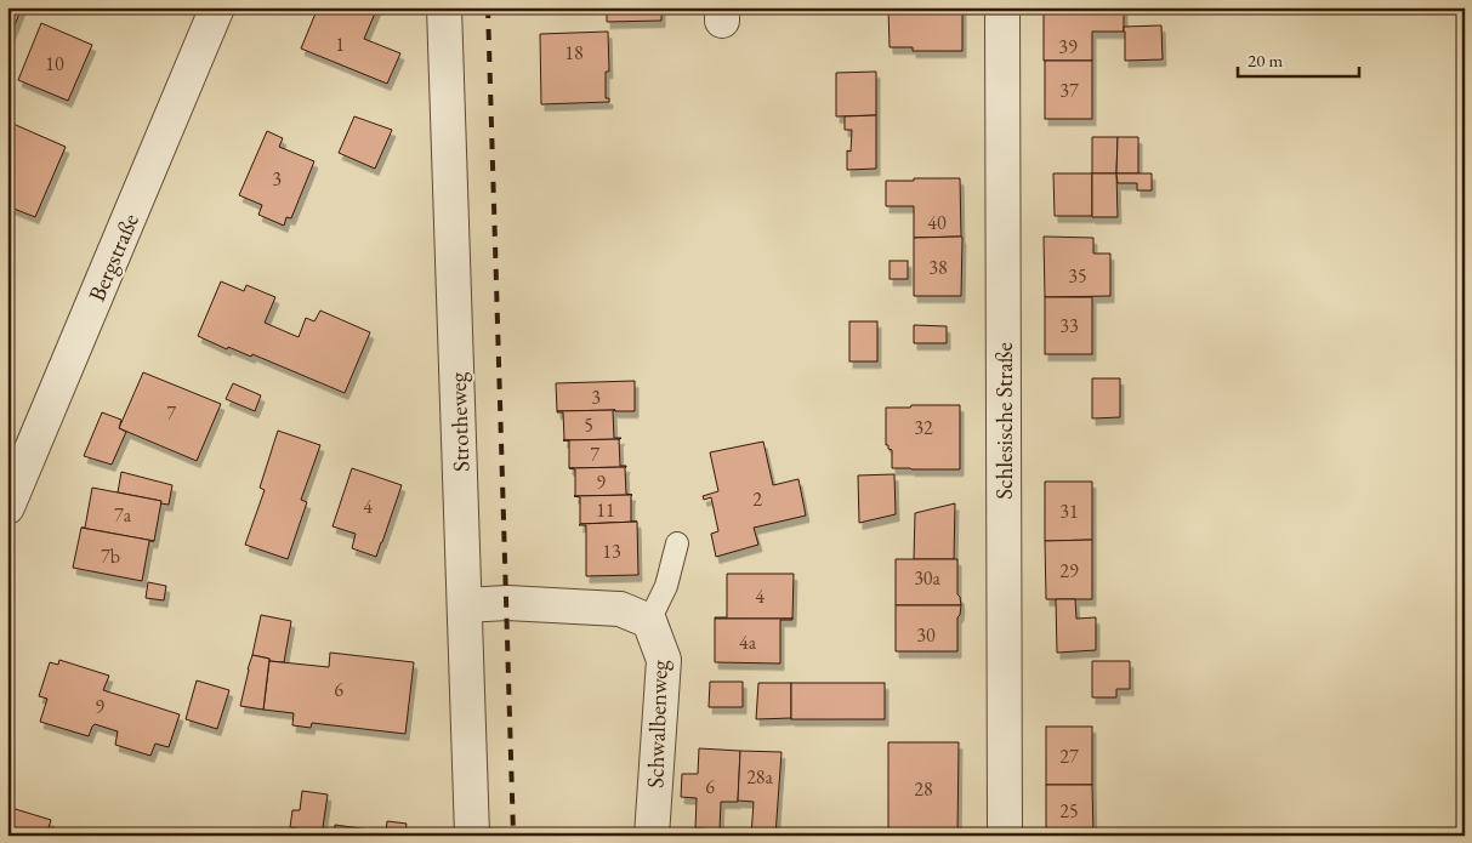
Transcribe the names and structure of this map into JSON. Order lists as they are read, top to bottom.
{
  "streets": {
    "street": [
      "Bergstraße",
      "Schlesische Straße",
      "Strotheweg",
      "Schwalbenweg"
    ]
  },
  "house_numbers": [
    "1",
    "39",
    "18",
    "10",
    "37",
    "3",
    "40",
    "38",
    "35",
    "33",
    "3",
    "7",
    "5",
    "32",
    "7",
    "9",
    "2",
    "4",
    "11",
    "31",
    "7a",
    "13",
    "7b",
    "29",
    "30a",
    "4",
    "30",
    "4a",
    "6",
    "9",
    "27",
    "28a",
    "6",
    "28",
    "25"
  ],
  "scale_bar": "20 m"
}
